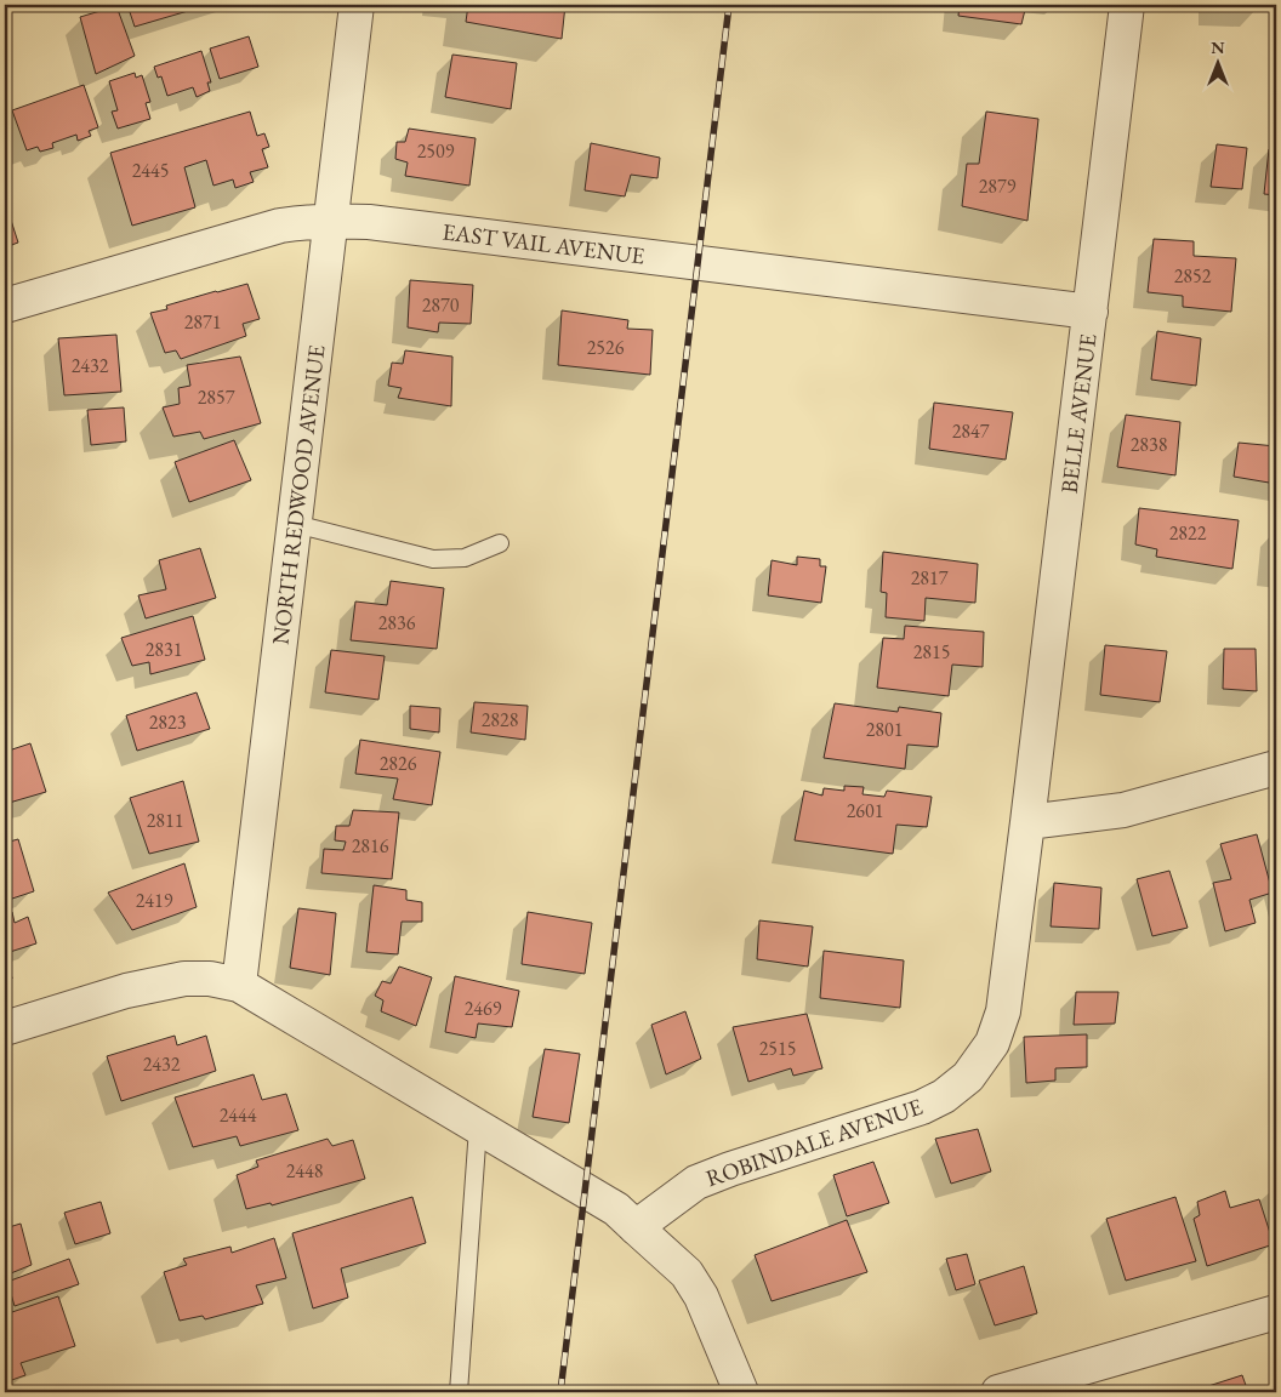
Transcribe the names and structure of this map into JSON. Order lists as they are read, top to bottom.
{
  "streets": {
    "street": [
      "EAST VAIL AVENUE",
      "BELLE AVENUE",
      "NORTH REDWOOD AVENUE",
      "ROBINDALE AVENUE"
    ]
  },
  "crossings": [
    ["EAST VAIL AVENUE", "BELLE AVENUE"],
    ["EAST VAIL AVENUE", "NORTH REDWOOD AVENUE"],
    ["BELLE AVENUE", "ROBINDALE AVENUE"]
  ],
  "house_numbers": [
    "2509",
    "2445",
    "2879",
    "2852",
    "2870",
    "2871",
    "2526",
    "2432",
    "2857",
    "2847",
    "2838",
    "2822",
    "2817",
    "2836",
    "2831",
    "2815",
    "2828",
    "2823",
    "2801",
    "2826",
    "2601",
    "2811",
    "2816",
    "2419",
    "2469",
    "2515",
    "2432",
    "2444",
    "2448"
  ],
  "north": "top"
}
